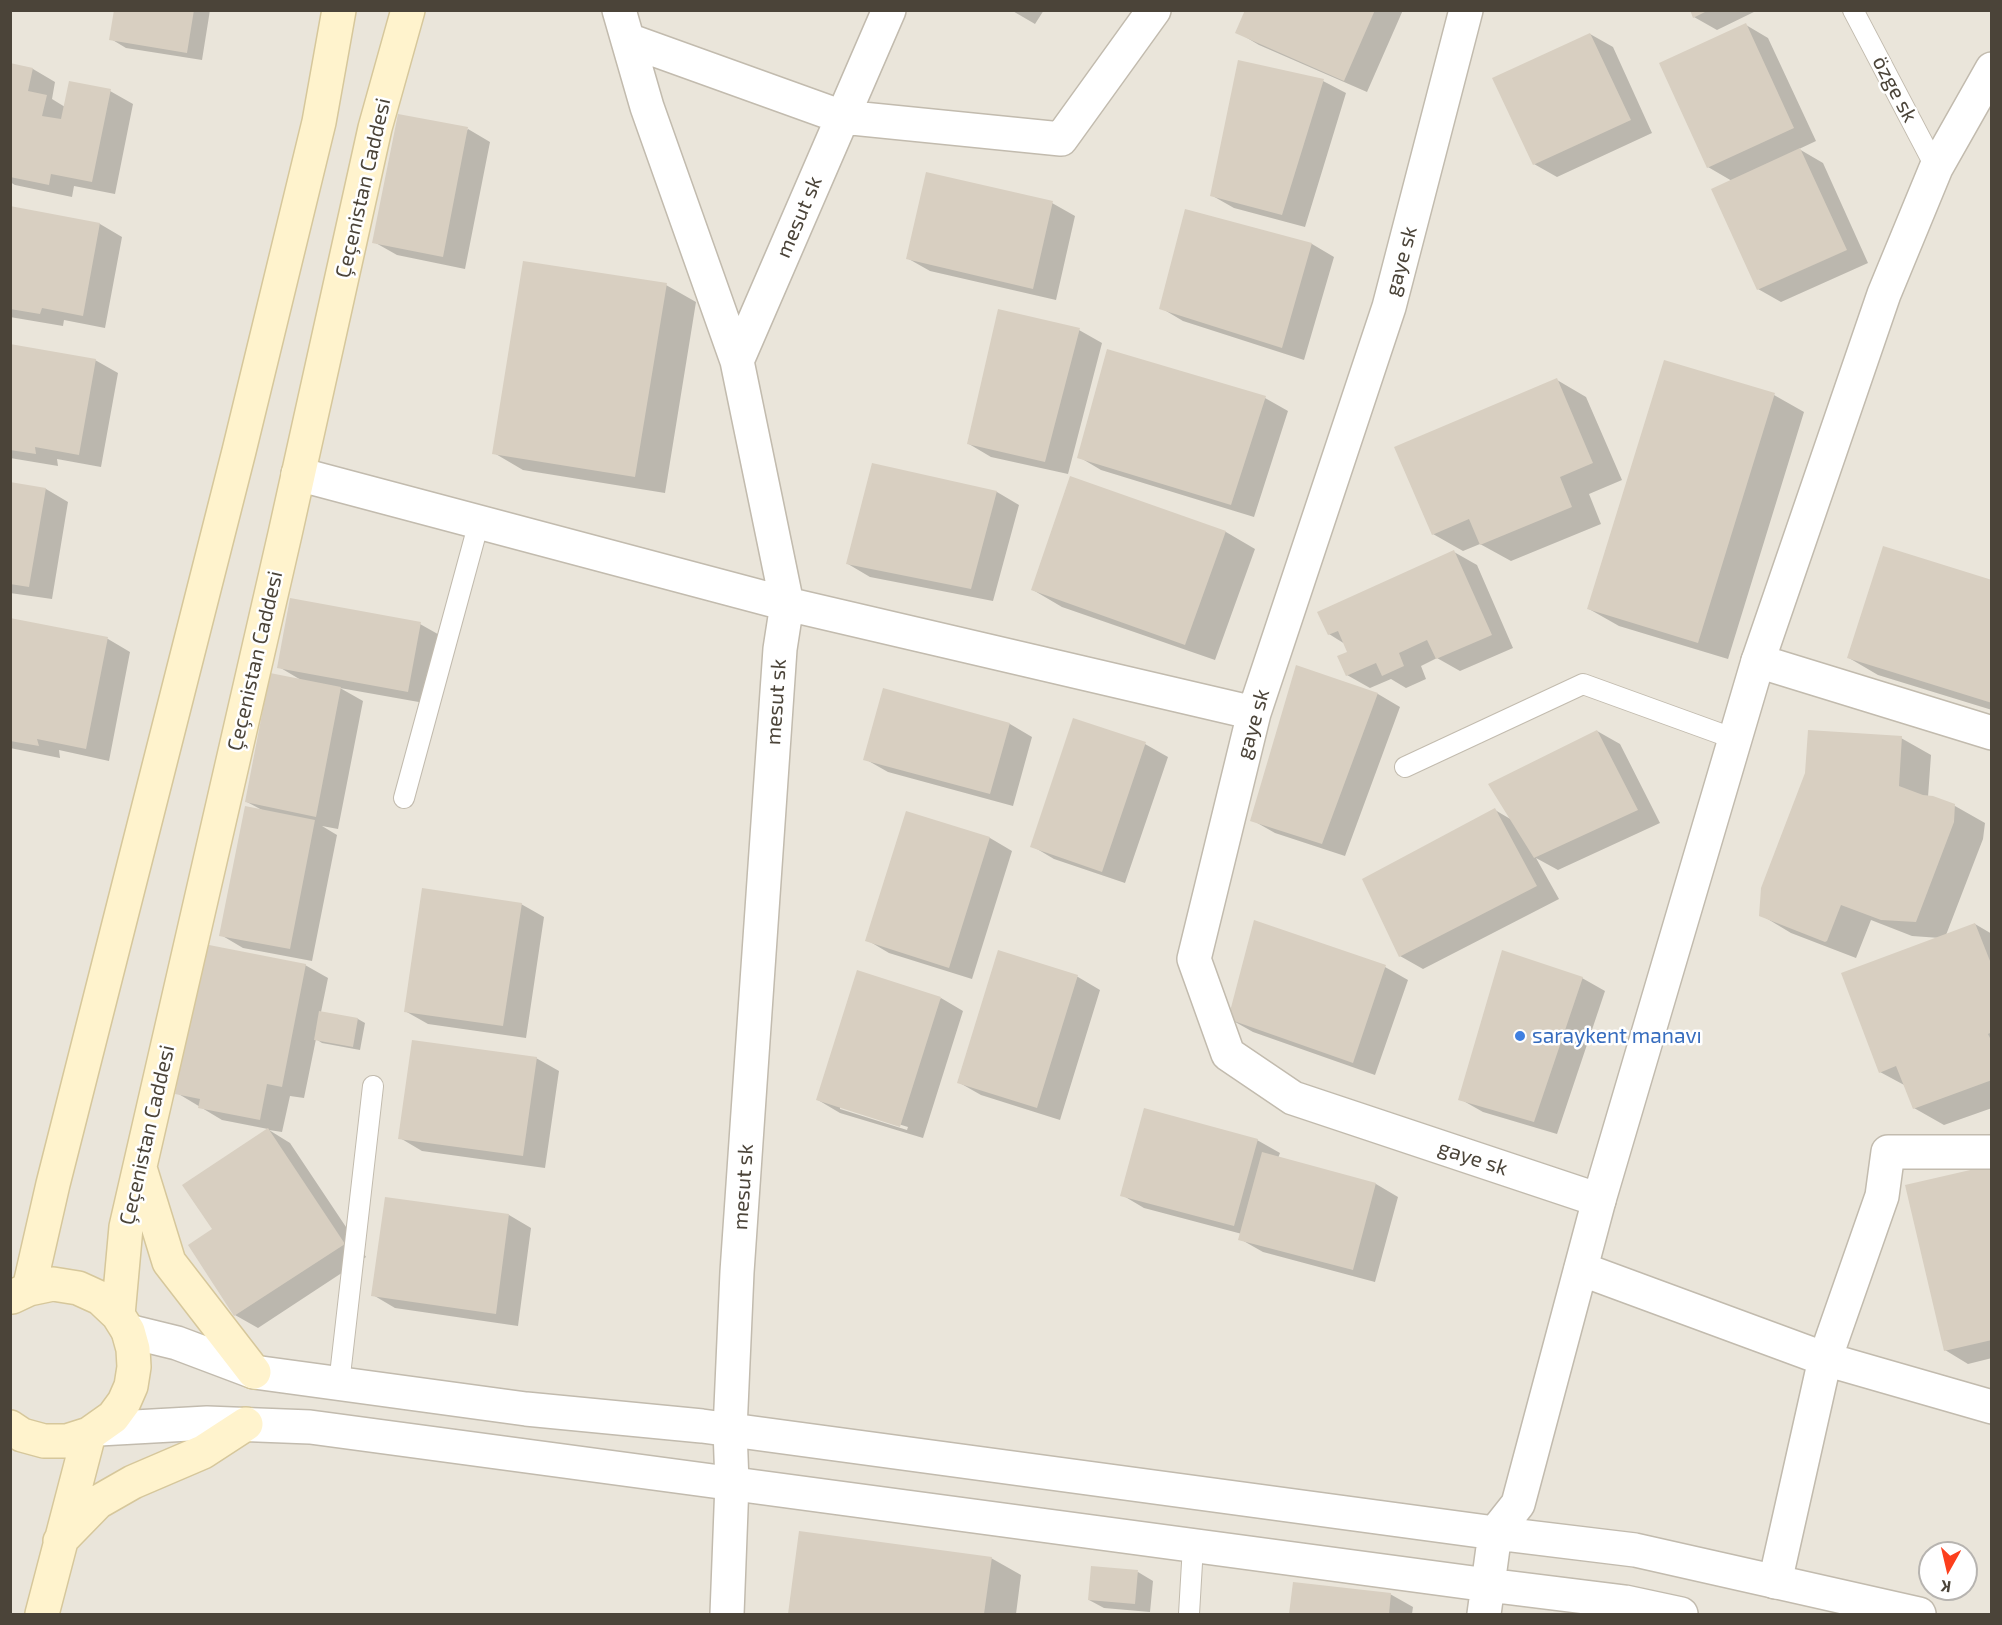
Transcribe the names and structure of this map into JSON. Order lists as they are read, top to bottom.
{
  "streets": {
    "main road": ["Çeçenistan Caddesi"],
    "street": ["mesut sk", "gaye sk"],
    "lane": ["özge sk"]
  },
  "places": ["saraykent manavı"],
  "north": "bottom"
}
